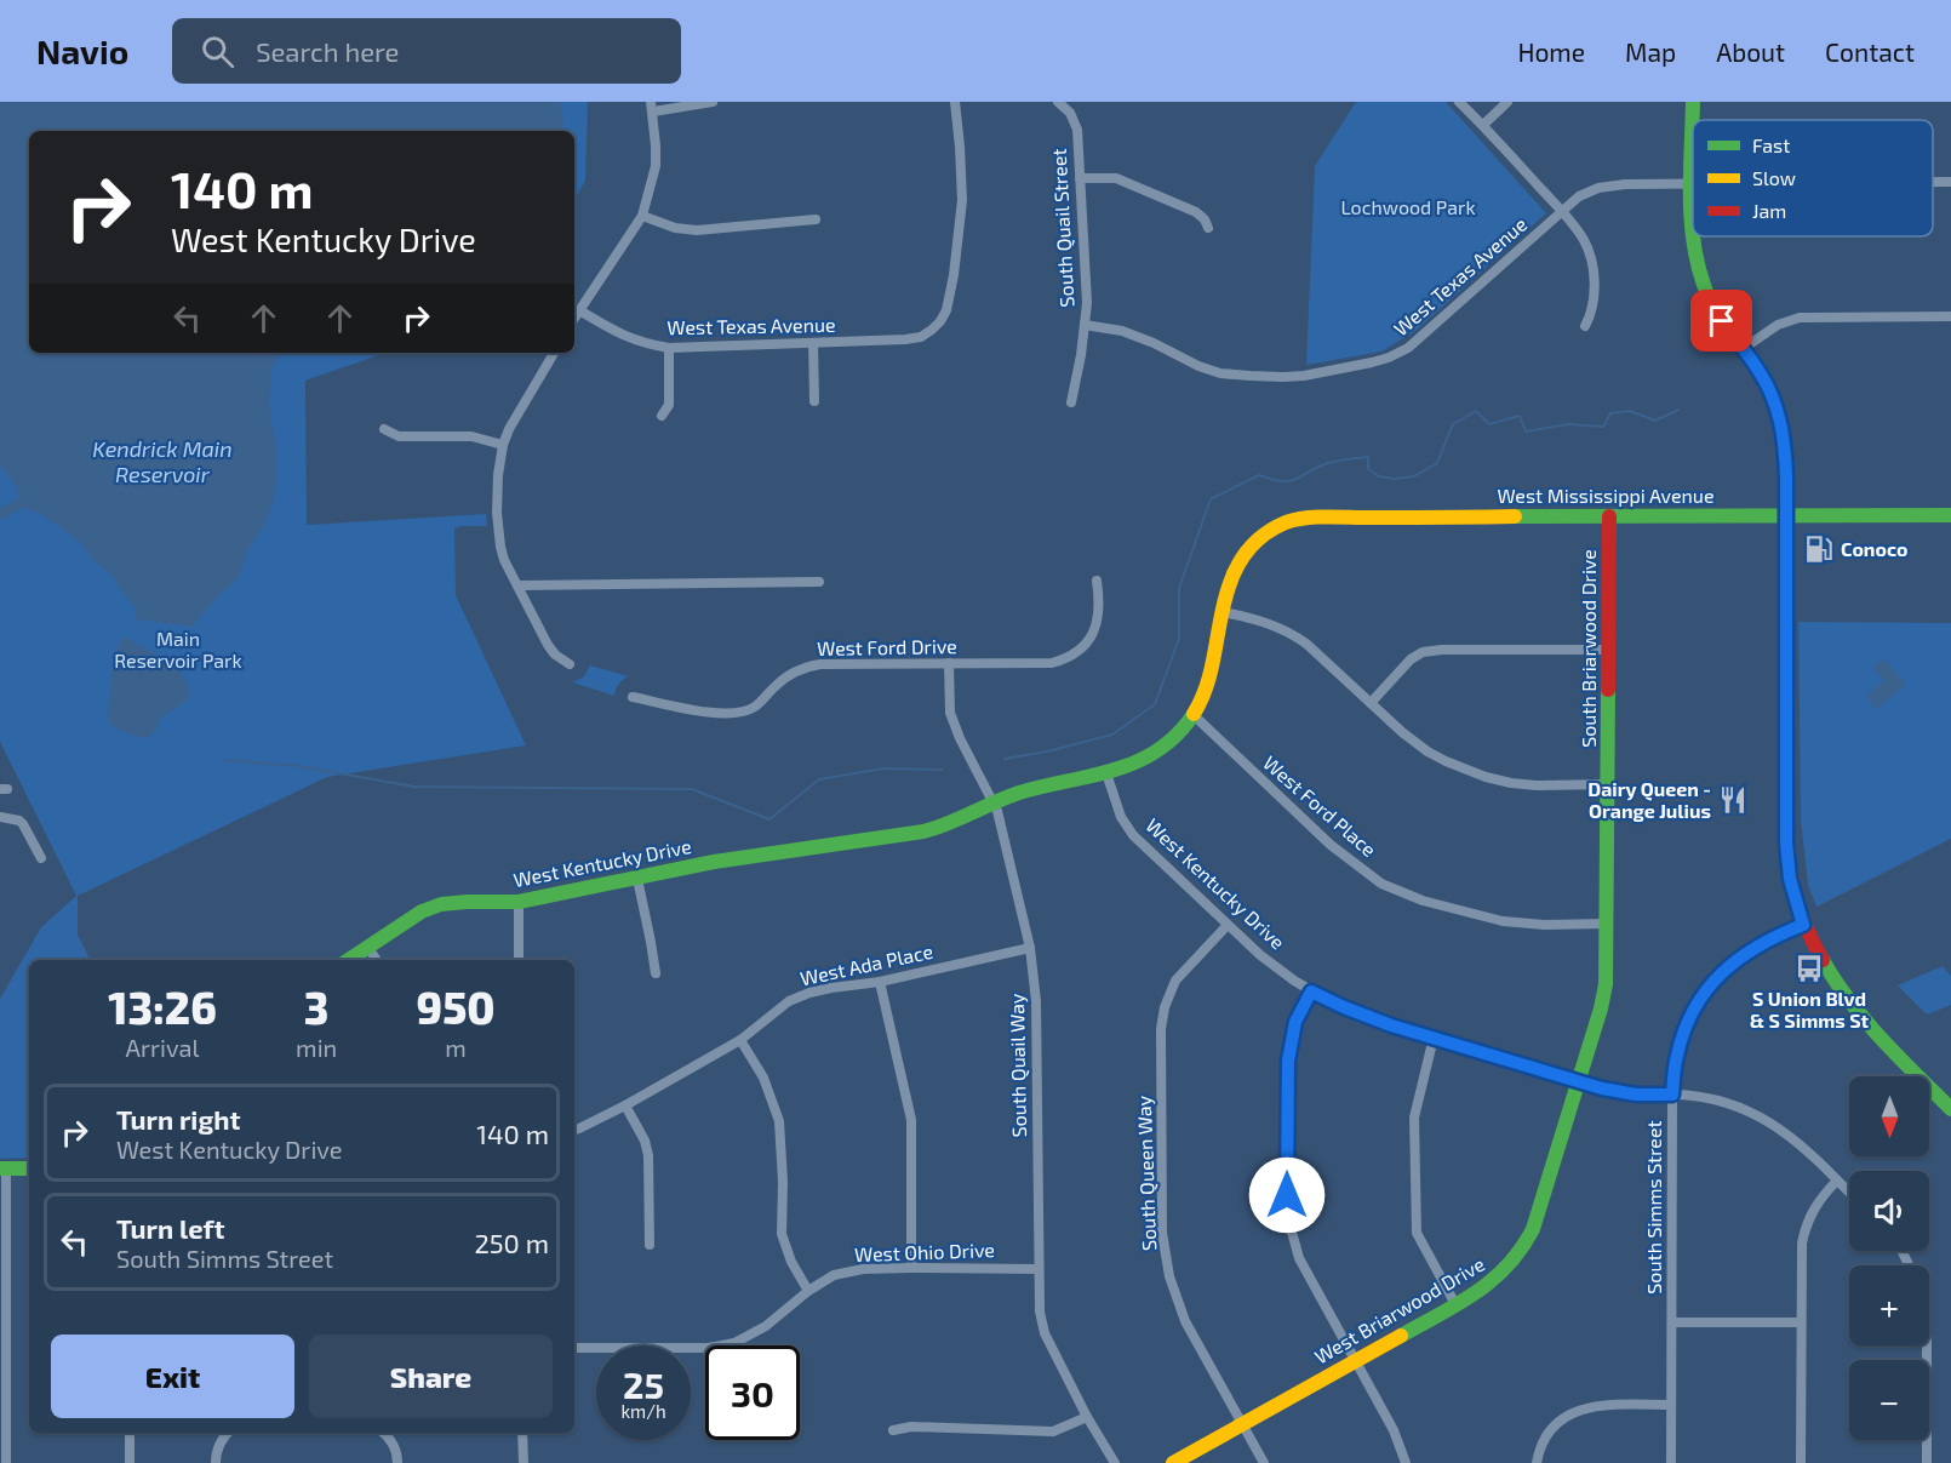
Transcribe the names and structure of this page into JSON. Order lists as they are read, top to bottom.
{
  "streets": {
    "street": [
      "South Quail Street",
      "West Texas Avenue",
      "West Mississippi Avenue",
      "West Ford Drive",
      "South Briarwood Drive",
      "West Ford Place",
      "West Kentucky Drive",
      "West Ada Place",
      "South Quail Way",
      "South Queen Way",
      "South Simms Street",
      "West Ohio Drive",
      "West Briarwood Drive"
    ]
  },
  "crossings": [
    ["South Quail Street", "West Texas Avenue"],
    ["West Mississippi Avenue", "South Briarwood Drive"],
    ["West Ford Drive", "South Quail Way"],
    ["South Briarwood Drive", "West Ford Place"],
    ["South Briarwood Drive", "West Kentucky Drive"],
    ["South Briarwood Drive", "West Briarwood Drive"],
    ["West Kentucky Drive", "South Quail Way"],
    ["West Kentucky Drive", "South Queen Way"],
    ["West Kentucky Drive", "South Simms Street"],
    ["West Kentucky Drive", "West Briarwood Drive"],
    ["West Ada Place", "South Quail Way"],
    ["South Quail Way", "West Ohio Drive"],
    ["South Queen Way", "West Briarwood Drive"]
  ],
  "water": ["Kendrick Main Reservoir"],
  "parks": ["Lochwood Park", "Main Reservoir Park"],
  "places": {
    "fuel station": ["Conoco"],
    "restaurant": ["Dairy Queen - Orange Julius"],
    "bus stop": ["S Union Blvd & S Simms St"]
  },
  "legend": ["Fast", "Slow", "Jam"],
  "north": "bottom",
  "page": {
    "header": "Navio",
    "search": "Search here",
    "nav": [
      "Home",
      "Map",
      "About",
      "Contact"
    ],
    "turn": ["140 m", "West Kentucky Drive"],
    "eta": [
      "13:26",
      "Arrival",
      "3",
      "min",
      "950",
      "m"
    ],
    "map_buttons": ["+", "−"],
    "list": [
      {
        "name": "Turn right",
        "note": "West Kentucky Drive",
        "value": "140 m"
      },
      {
        "name": "Turn left",
        "note": "South Simms Street",
        "value": "250 m"
      }
    ],
    "buttons": ["Exit", "Share"],
    "speed": "25 km/h",
    "limit": "30"
  }
}
